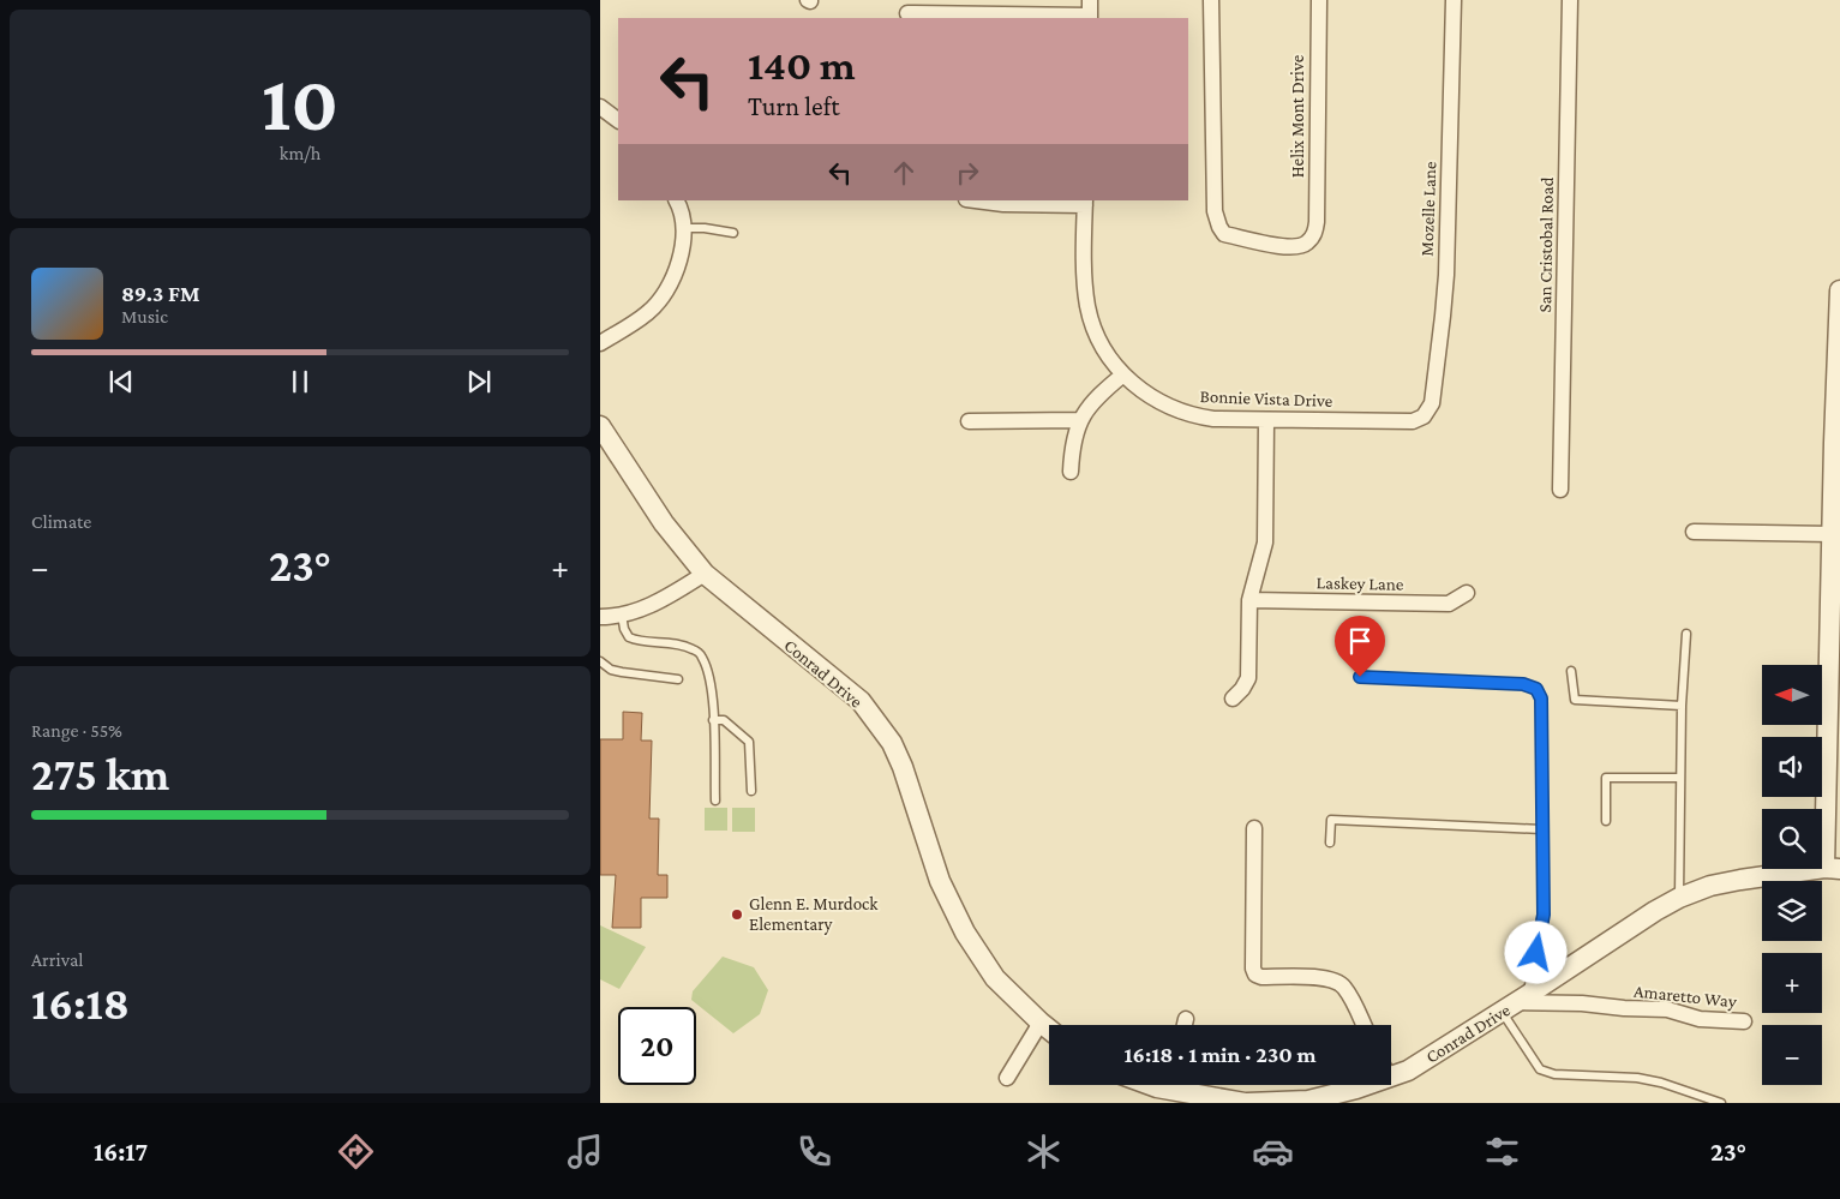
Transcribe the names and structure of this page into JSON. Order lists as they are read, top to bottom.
{
  "streets": {
    "street": [
      "Helix Mont Drive",
      "Mozelle Lane",
      "San Cristobal Road",
      "Bonnie Vista Drive",
      "Laskey Lane",
      "Conrad Drive",
      "Amaretto Way"
    ]
  },
  "crossings": [
    ["Mozelle Lane", "Bonnie Vista Drive"],
    ["Conrad Drive", "Amaretto Way"]
  ],
  "places": ["Glenn E. Murdock Elementary"],
  "north": "left",
  "page": {
    "tile": [
      ["10", "km/h"],
      "Climate",
      ["Range · 55%", "275 km"],
      ["Arrival", "16:18"]
    ],
    "turn": ["140 m", "Turn left"],
    "song": ["89.3 FM", "Music"],
    "heat": ["−", "23°", "+"],
    "map_buttons": ["+", "−"],
    "limit": "20",
    "trip": "16:18 · 1 min · 230 m",
    "tabs": ["16:17", "23°"]
  }
}
